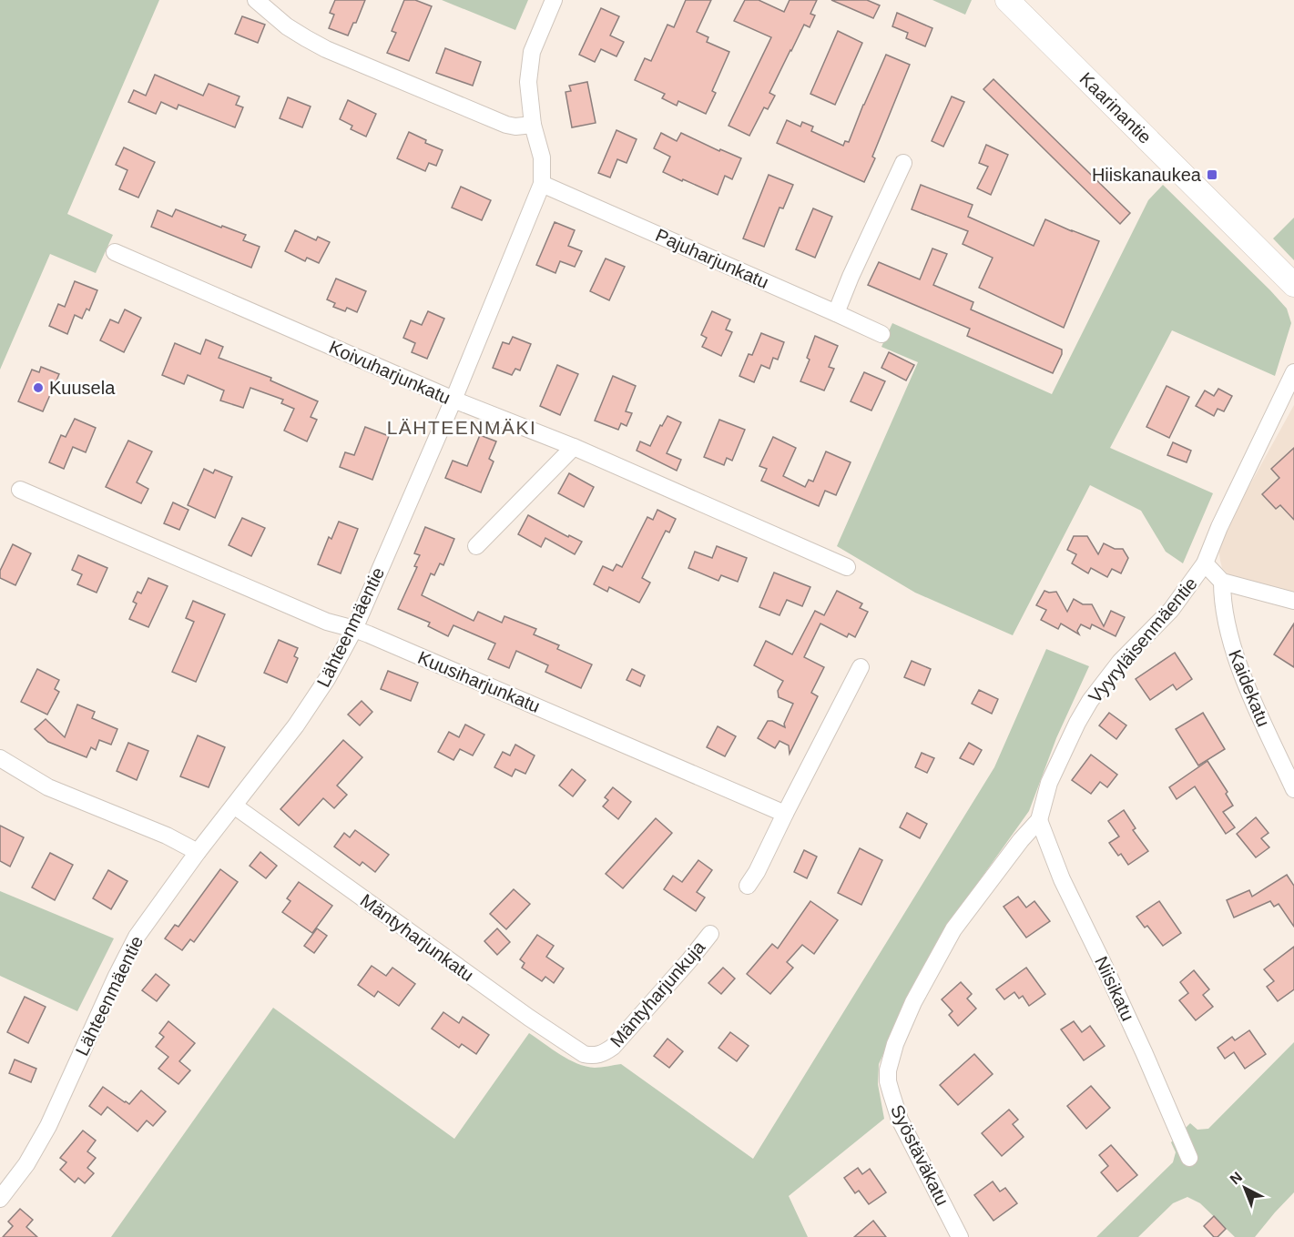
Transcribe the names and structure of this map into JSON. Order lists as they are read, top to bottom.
{
  "streets": {
    "main road": ["Kaarinantie"],
    "street": [
      "Pajuharjunkatu",
      "Koivuharjunkatu",
      "Lähteenmäentie",
      "Vyyryläisenmäentie",
      "Kuusiharjunkatu",
      "Kaidekatu",
      "Mäntyharjunkatu",
      "Niisikatu",
      "Mäntyharjunkuja",
      "Syöstäväkatu"
    ]
  },
  "crossings": [
    ["Pajuharjunkatu", "Lähteenmäentie"],
    ["Koivuharjunkatu", "Lähteenmäentie"],
    ["Lähteenmäentie", "Kuusiharjunkatu"],
    ["Lähteenmäentie", "Mäntyharjunkatu"],
    ["Vyyryläisenmäentie", "Niisikatu"],
    ["Vyyryläisenmäentie", "Syöstäväkatu"],
    ["Mäntyharjunkatu", "Mäntyharjunkuja"]
  ],
  "districts": ["LÄHTEENMÄKI"],
  "places": {
    "transit": ["Hiiskanaukea"],
    "other": ["Kuusela"]
  },
  "north": "top left"
}
